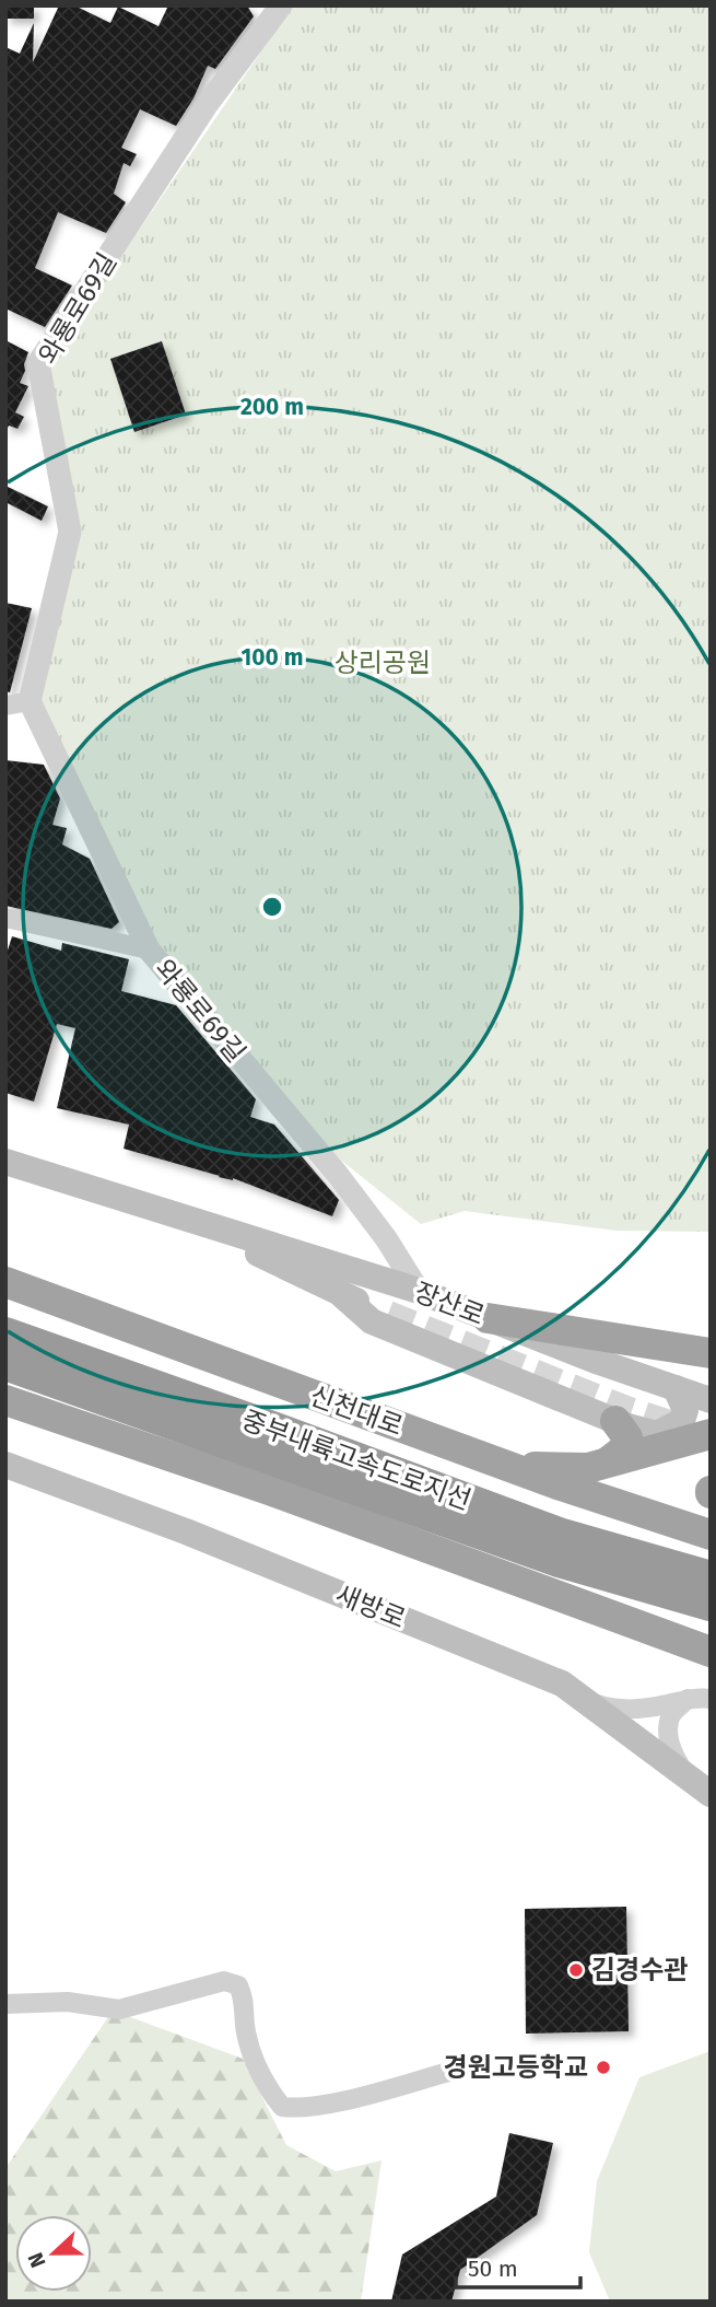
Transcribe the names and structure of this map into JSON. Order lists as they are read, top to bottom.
{
  "streets": {
    "highway": ["신천대로", "중부내륙고속도로지선"],
    "main road": ["장산로", "새방로"],
    "street": ["와룡로69길"]
  },
  "crossings": [
    ["와룡로69길", "장산로"]
  ],
  "parks": ["상리공원"],
  "places": ["김경수관", "경원고등학교"],
  "scale_bar": "50 m",
  "north": "left",
  "rings": ["200 m", "100 m"]
}
